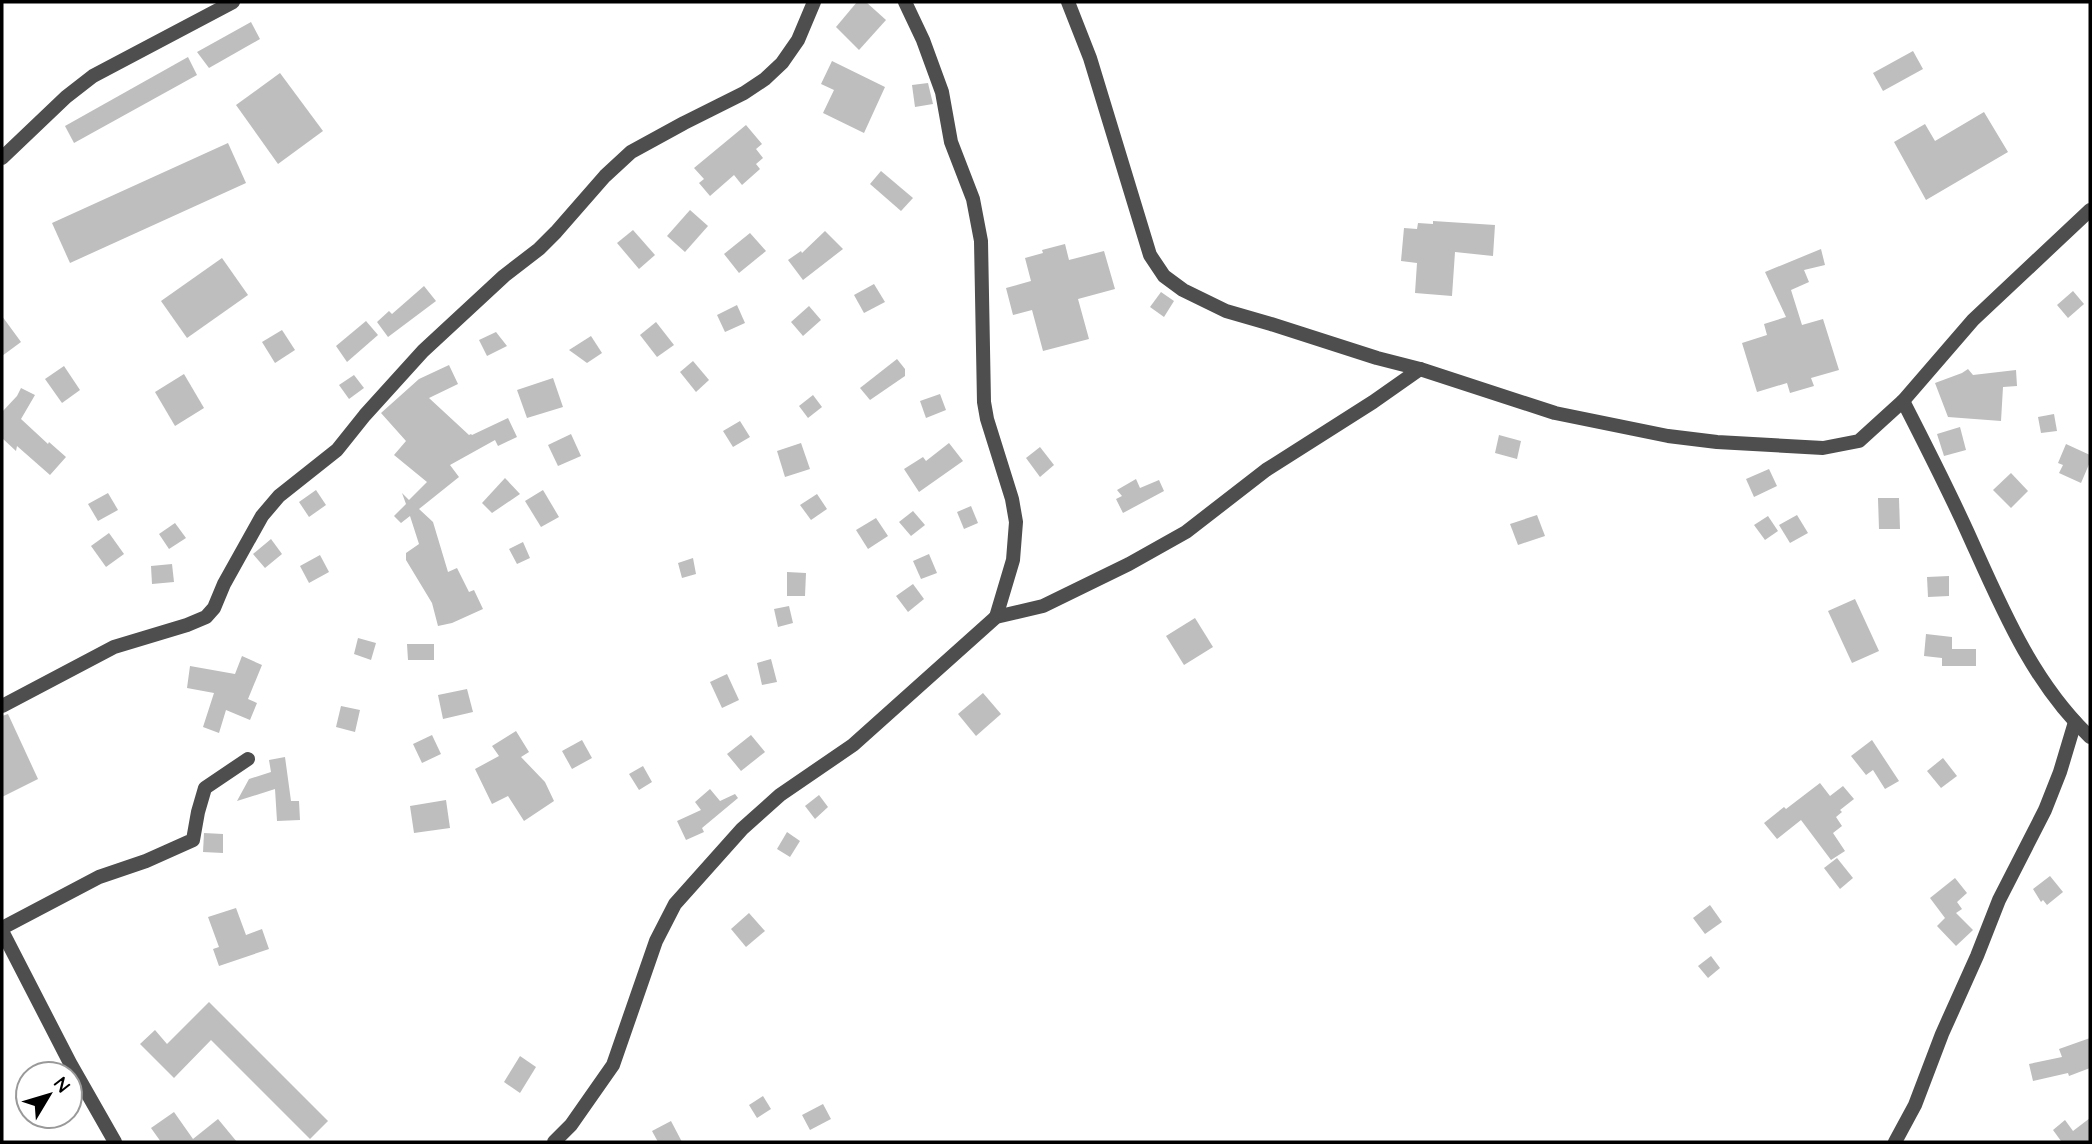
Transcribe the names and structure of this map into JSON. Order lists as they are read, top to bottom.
{
  "north": "top right"
}
